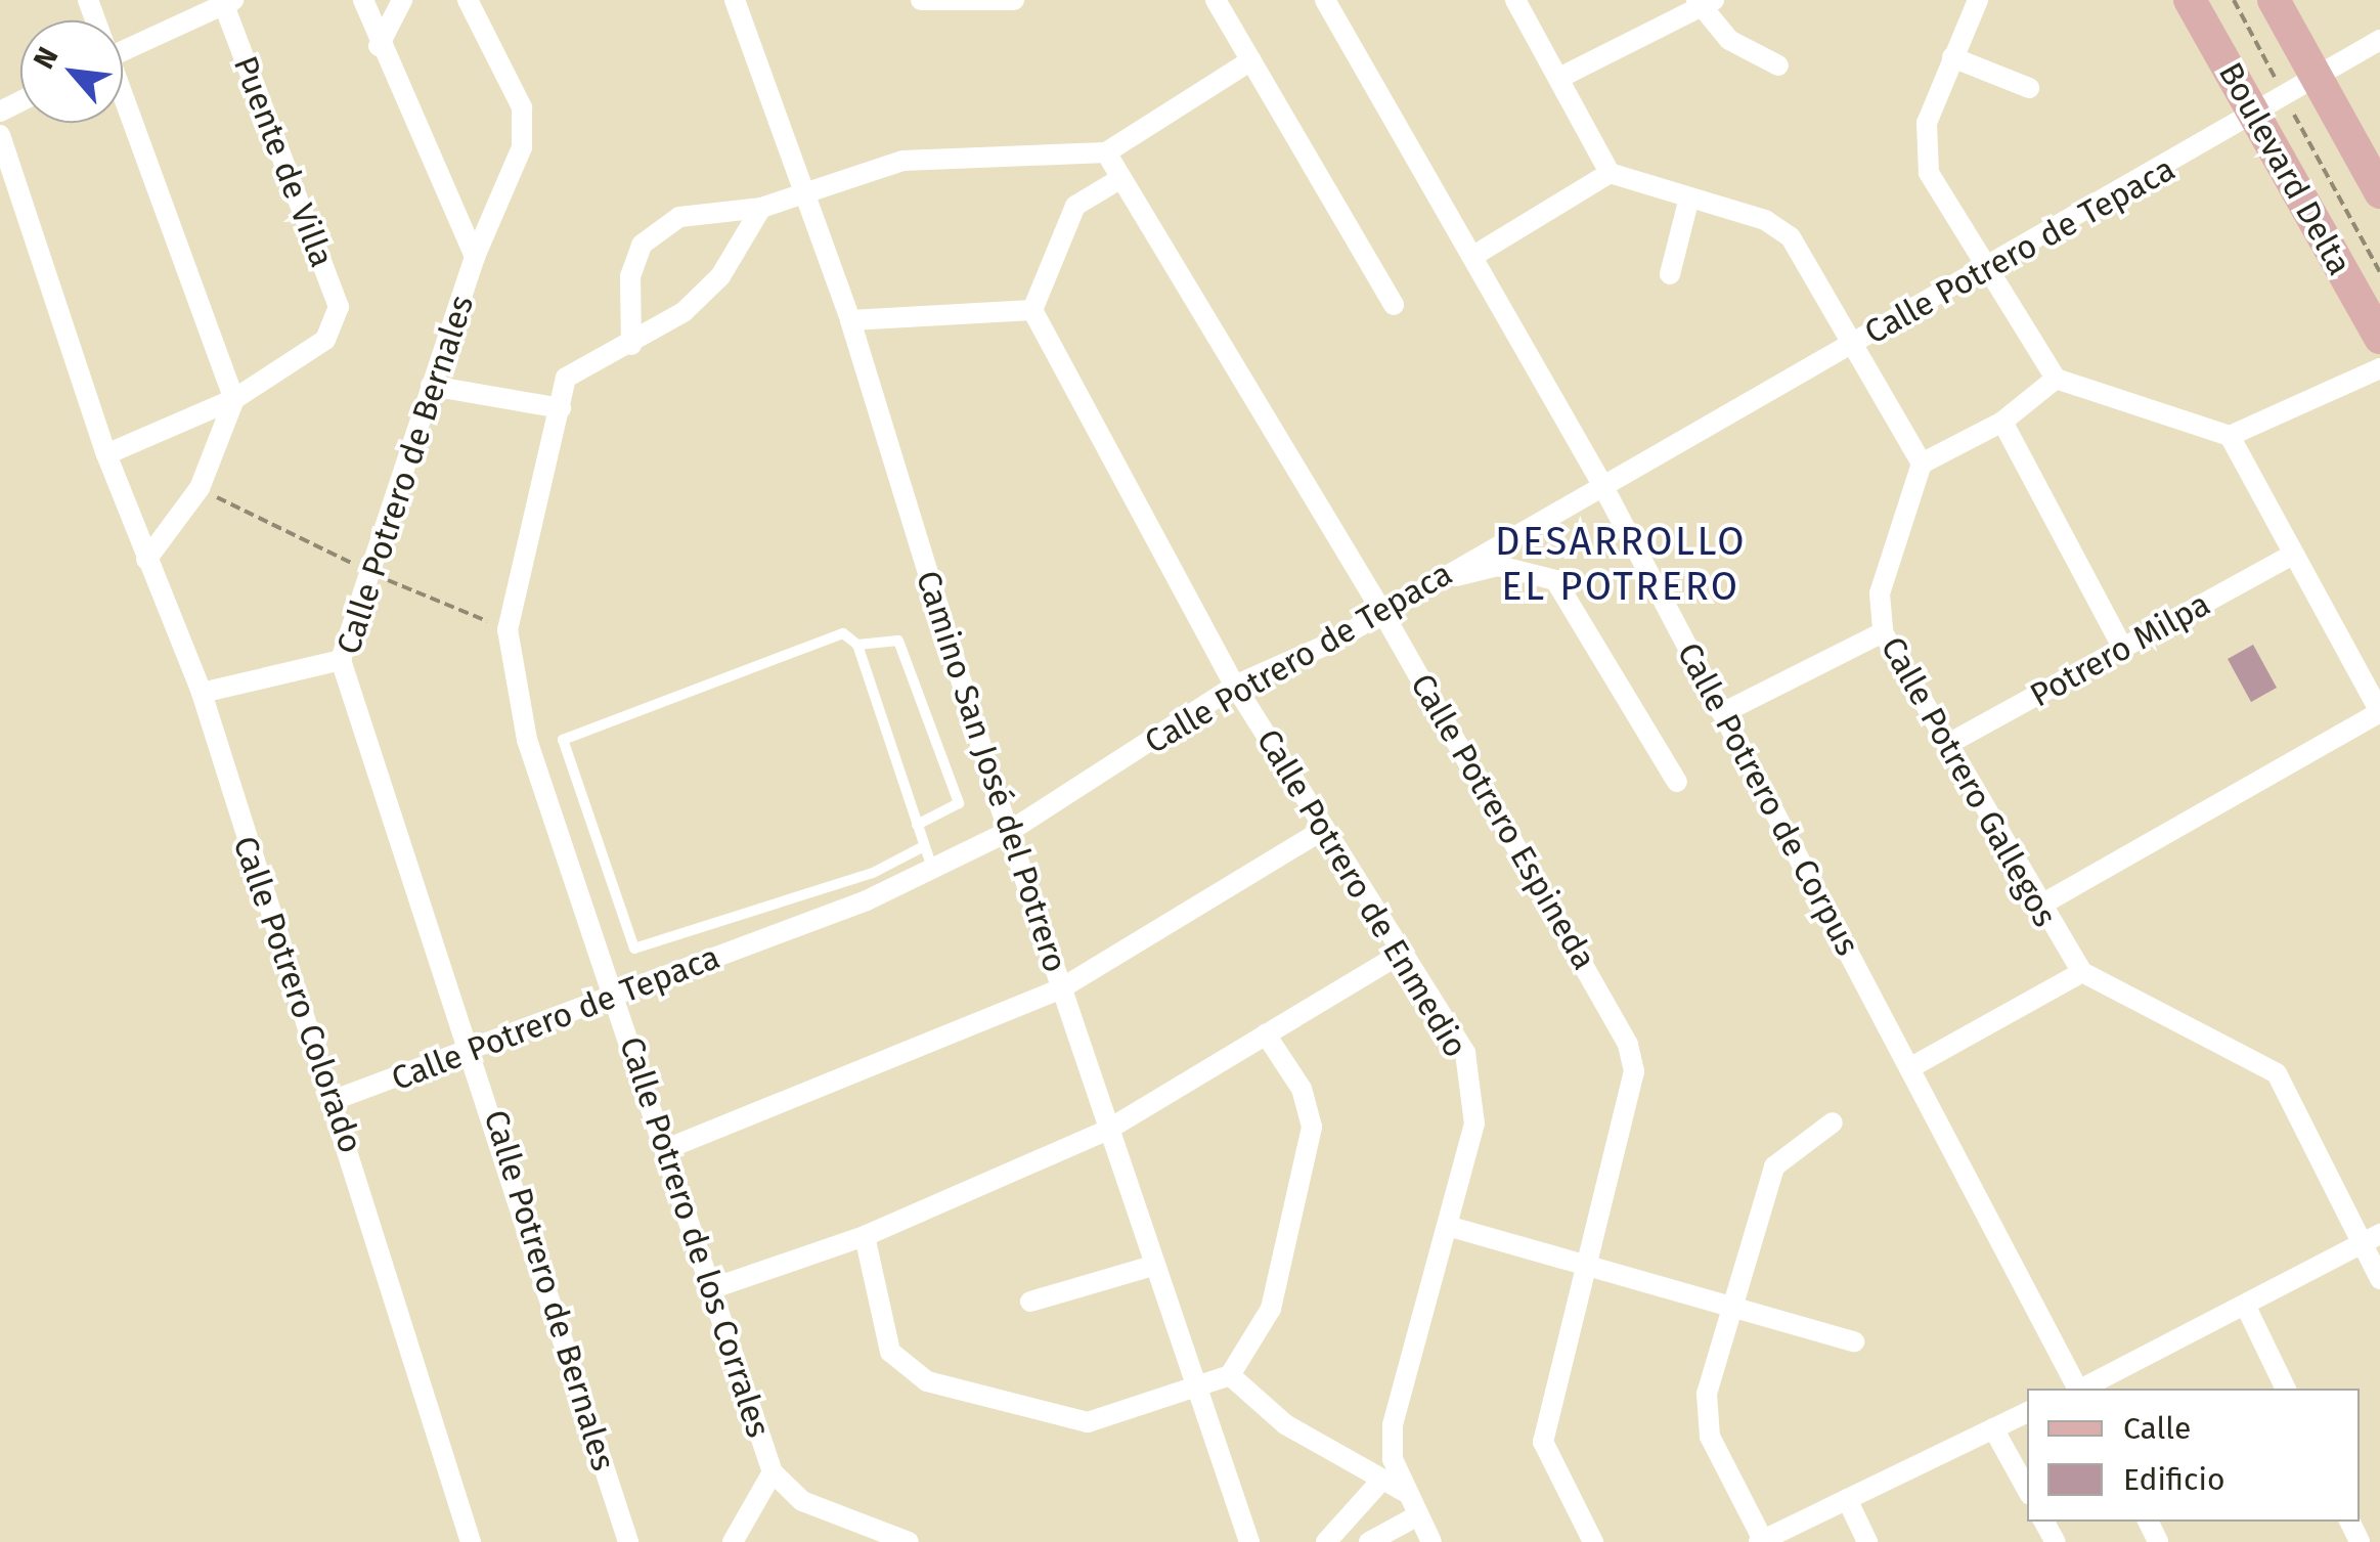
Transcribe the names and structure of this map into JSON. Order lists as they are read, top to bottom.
{
  "streets": {
    "main road": ["Boulevard Delta"],
    "street": [
      "Puente de Villa",
      "Calle Potrero de Tepaca",
      "Calle Potrero de Bernales",
      "Potrero Milpa",
      "Camino San José del Potrero",
      "Calle Potrero Gallegos",
      "Calle Potrero de Corpus",
      "Calle Potrero Espineda",
      "Calle Potrero de Enmedio",
      "Calle Potrero Colorado",
      "Calle Potrero de los Corrales"
    ]
  },
  "crossings": [
    ["Boulevard Delta", "Calle Potrero de Tepaca"],
    ["Calle Potrero de Tepaca", "Calle Potrero de Bernales"],
    ["Calle Potrero de Tepaca", "Camino San José del Potrero"],
    ["Calle Potrero de Tepaca", "Calle Potrero de Corpus"],
    ["Calle Potrero de Tepaca", "Calle Potrero Espineda"],
    ["Calle Potrero de Tepaca", "Calle Potrero de Enmedio"],
    ["Calle Potrero de Tepaca", "Calle Potrero Colorado"],
    ["Calle Potrero de Tepaca", "Calle Potrero de los Corrales"],
    ["Potrero Milpa", "Calle Potrero Gallegos"]
  ],
  "districts": ["DESARROLLO EL POTRERO"],
  "legend": ["Calle", "Edificio"],
  "north": "top left"
}
